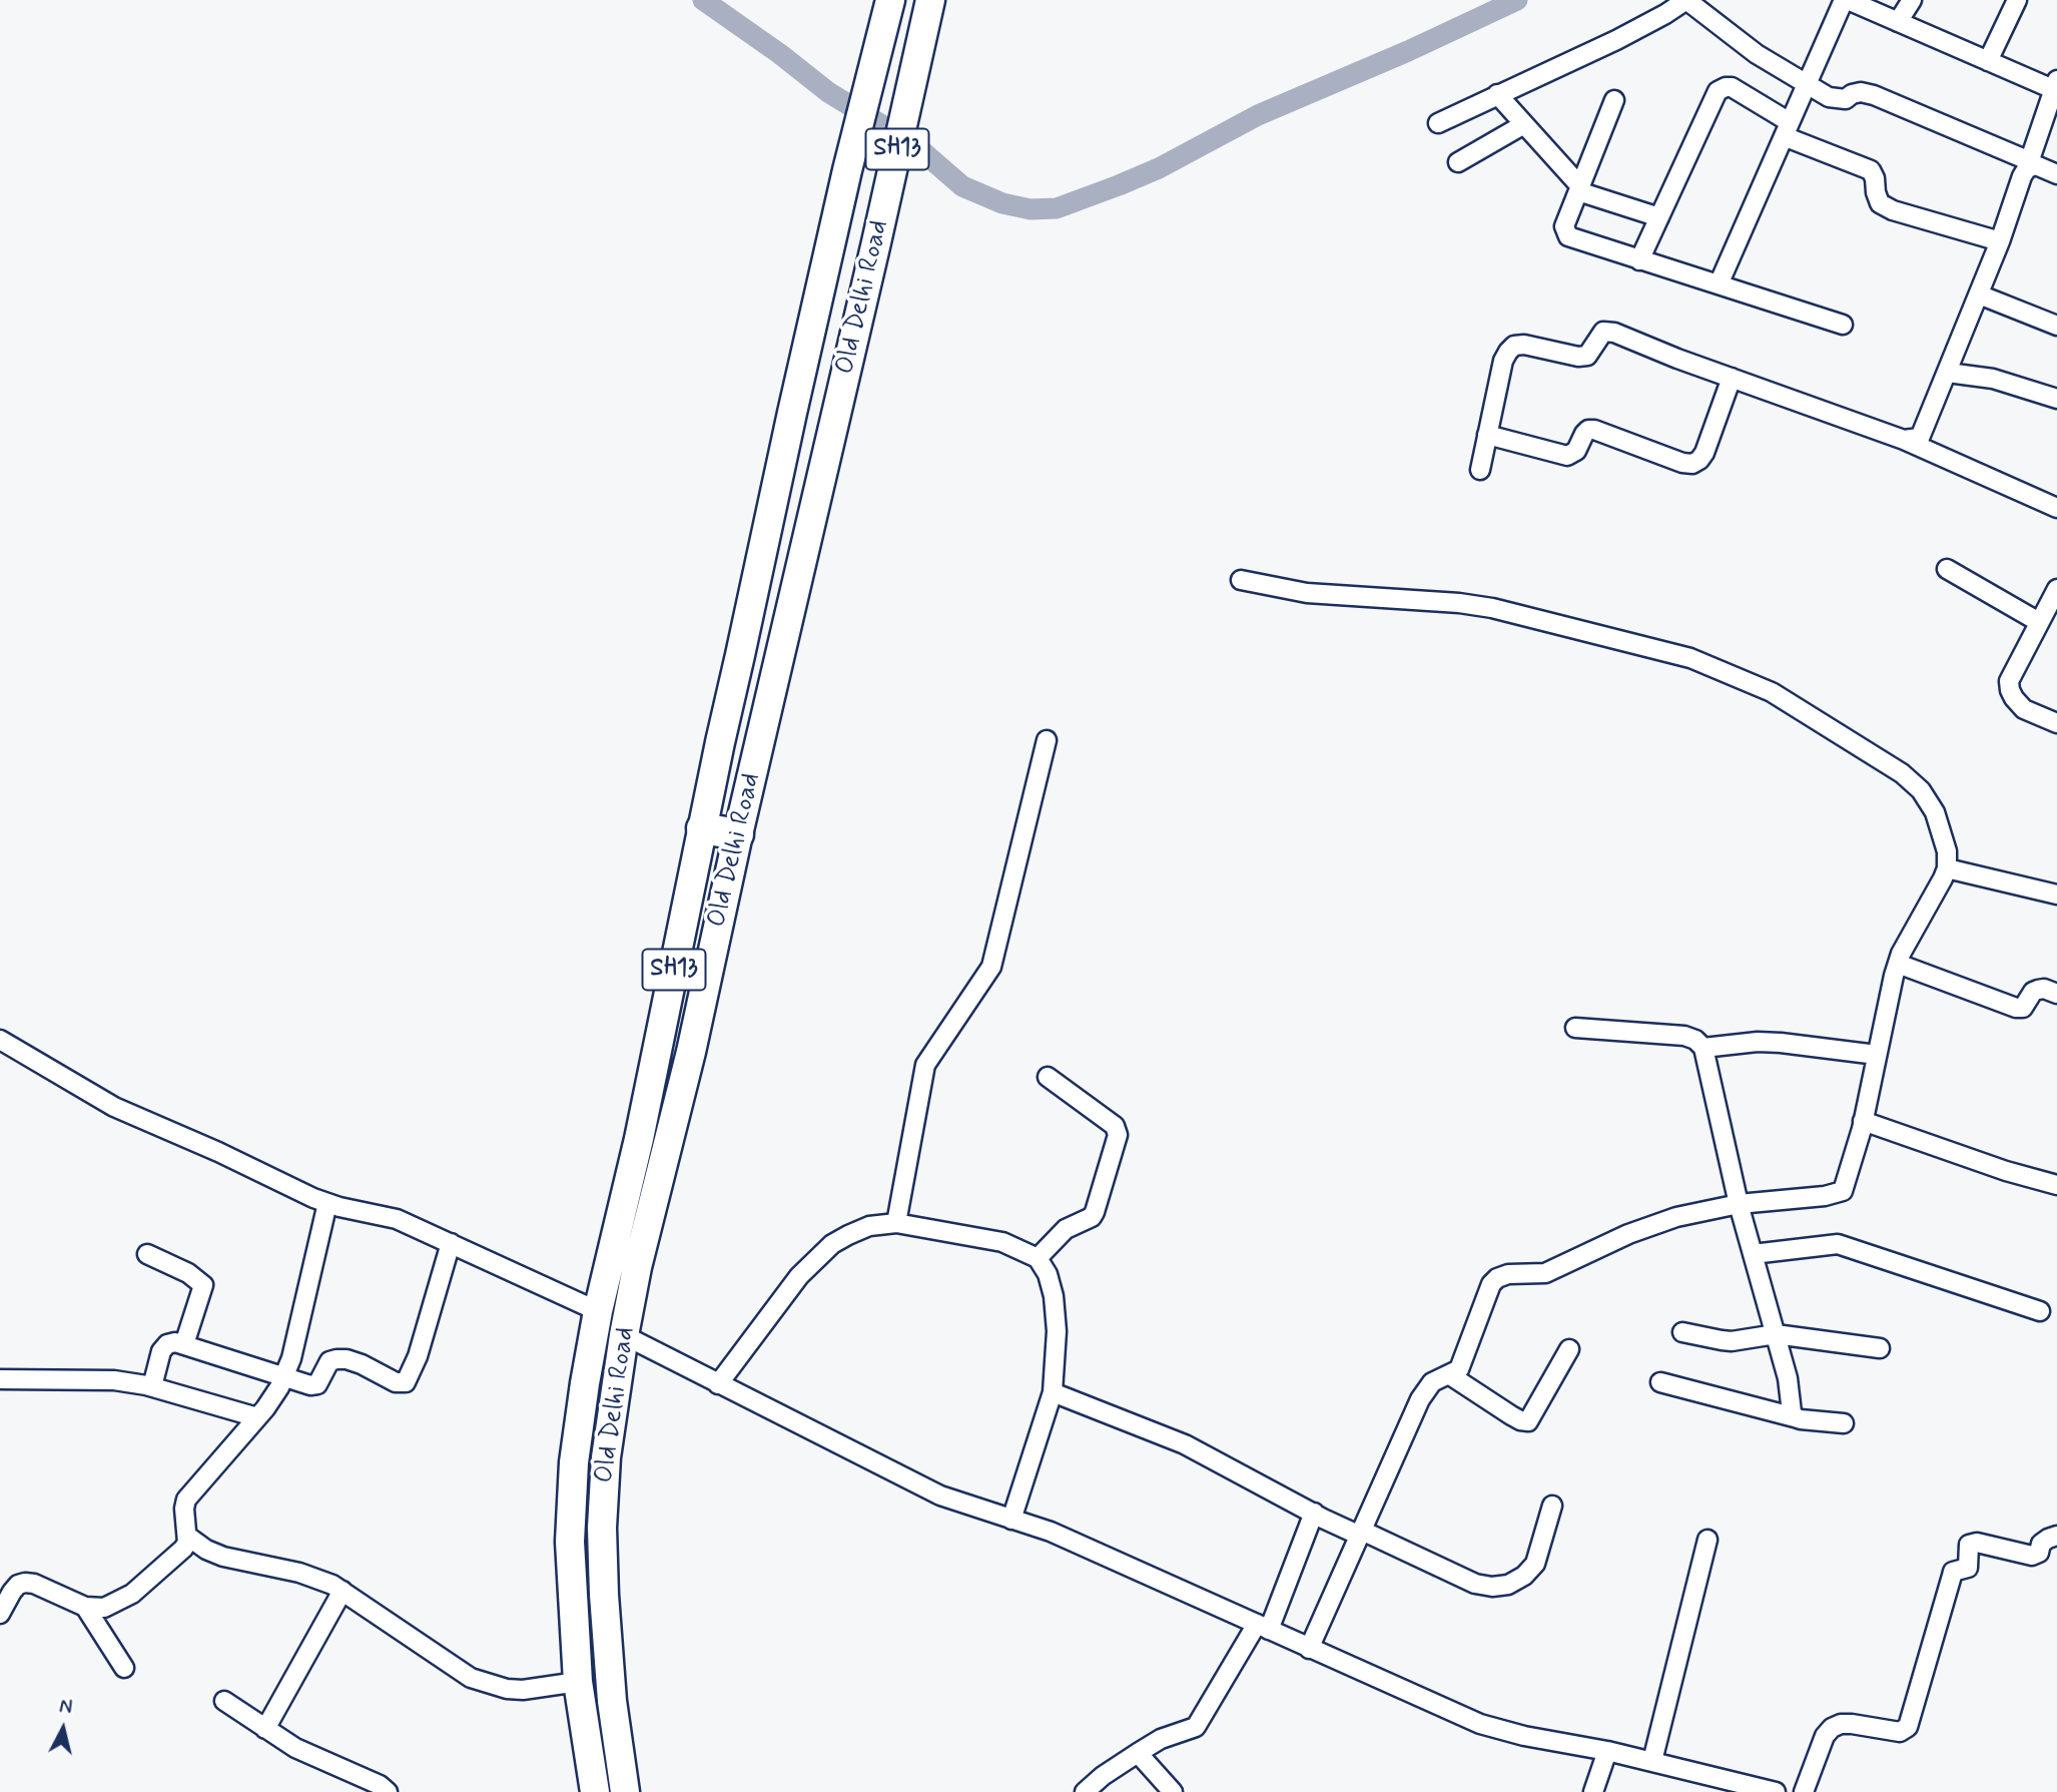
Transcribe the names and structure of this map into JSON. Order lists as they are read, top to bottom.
{
  "streets": {
    "main road": ["SH13", "Old Delhi Road"]
  },
  "north": "top"
}
